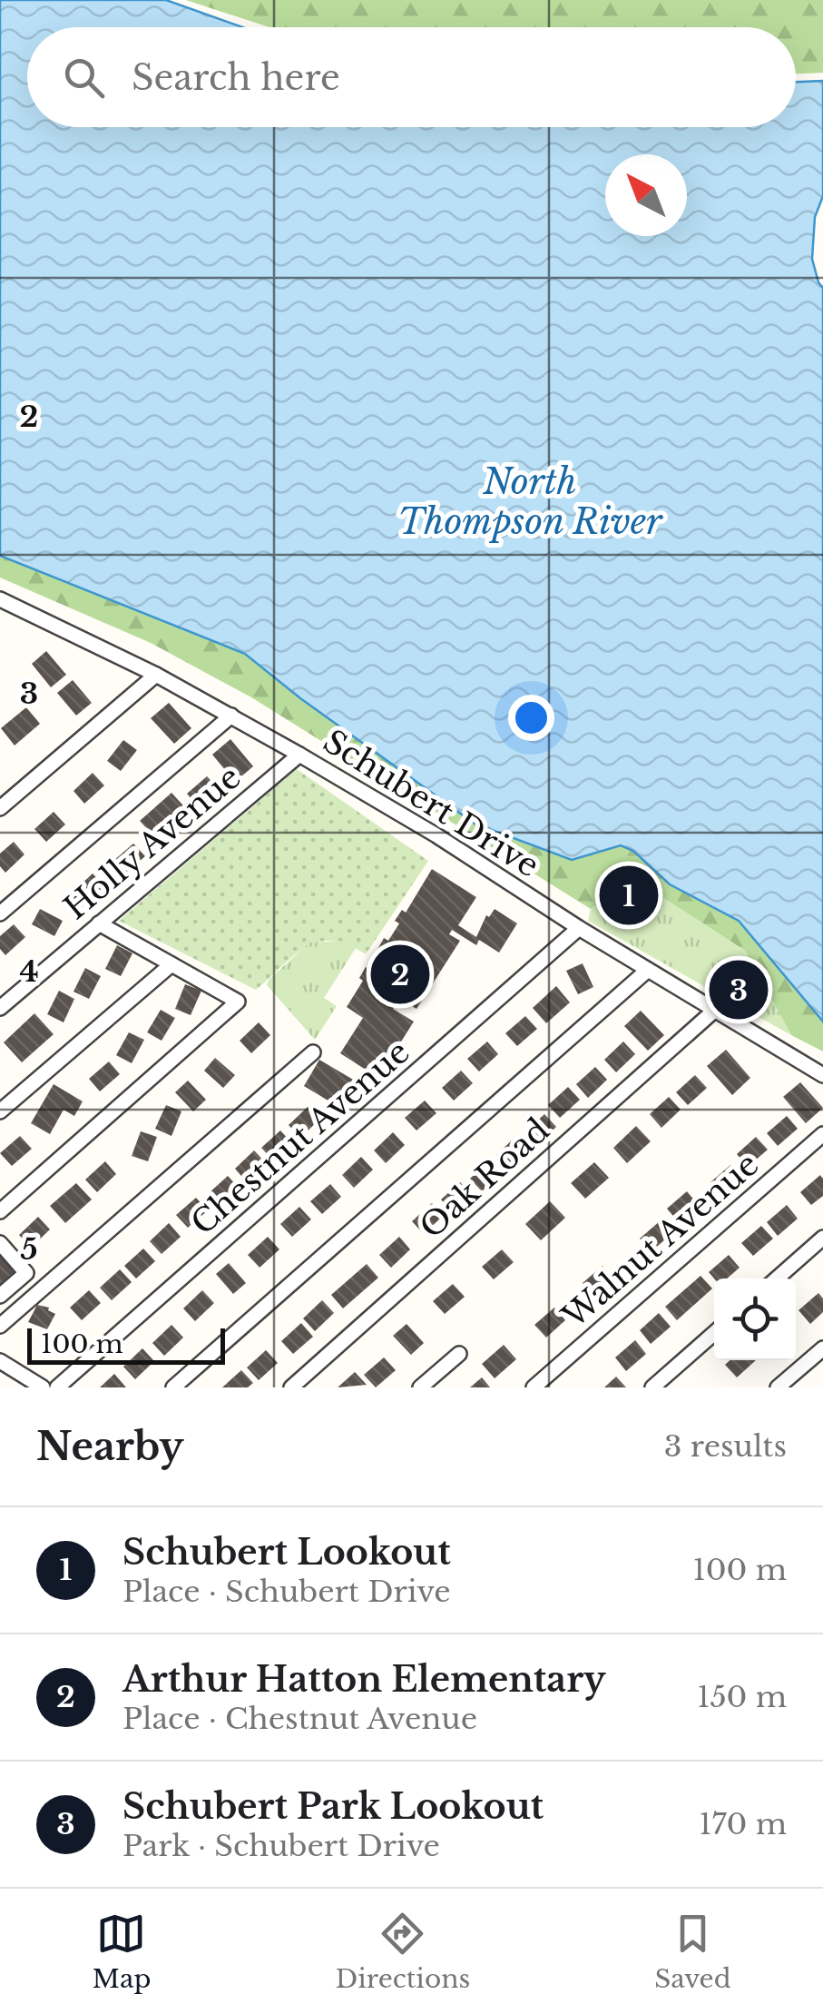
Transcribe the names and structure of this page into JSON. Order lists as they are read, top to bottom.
{
  "streets": {
    "street": [
      "Schubert Drive",
      "Holly Avenue",
      "Chestnut Avenue",
      "Oak Road",
      "Walnut Avenue"
    ]
  },
  "crossings": [
    ["Schubert Drive", "Holly Avenue"],
    ["Schubert Drive", "Chestnut Avenue"],
    ["Schubert Drive", "Oak Road"]
  ],
  "water": ["North Thompson River"],
  "scale_bar": "100 m",
  "north": "top left",
  "page": {
    "search": "Search here",
    "pins": ["1", "2", "3"],
    "scale": "100 m",
    "heading": ["Nearby", "3 results"],
    "list": [
      {
        "mark": "1",
        "name": "Schubert Lookout",
        "note": "Place · Schubert Drive",
        "value": "100 m"
      },
      {
        "mark": "2",
        "name": "Arthur Hatton Elementary",
        "note": "Place · Chestnut Avenue",
        "value": "150 m"
      },
      {
        "mark": "3",
        "name": "Schubert Park Lookout",
        "note": "Park · Schubert Drive",
        "value": "170 m"
      }
    ],
    "nav": ["Map", "Directions", "Saved"]
  },
  "grid": {
    "rows": [
      "2",
      "3",
      "4",
      "5"
    ]
  }
}
